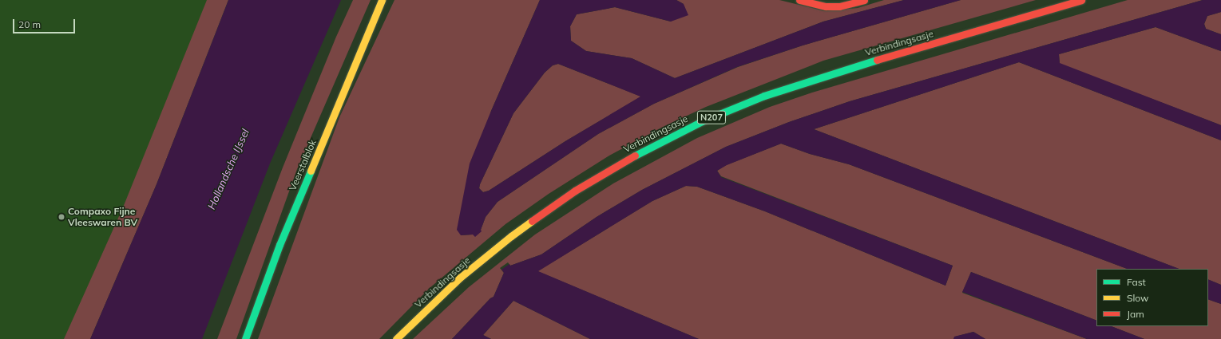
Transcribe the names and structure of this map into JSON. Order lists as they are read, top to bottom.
{
  "streets": {
    "main road": ["Verbindingsasje", "N207", "Veerstalblok"]
  },
  "water": ["Hollandsche IJssel"],
  "places": ["Compaxo Fijne Vleeswaren BV"],
  "legend": ["Fast", "Slow", "Jam"],
  "scale_bar": "20 m"
}
